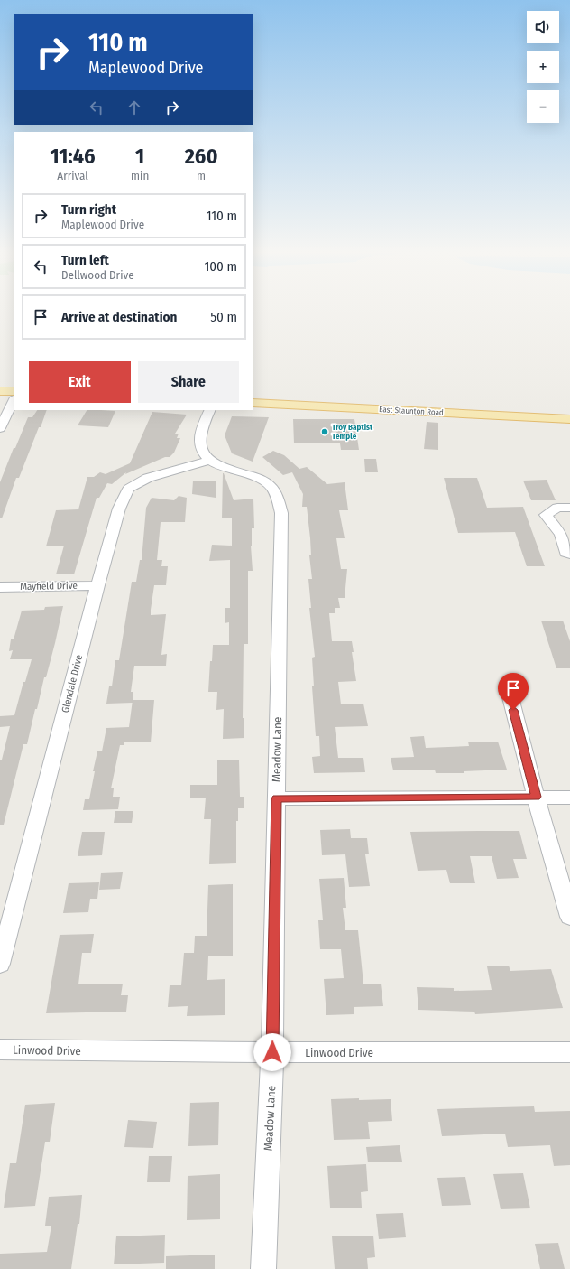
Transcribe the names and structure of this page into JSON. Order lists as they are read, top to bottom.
{
  "streets": {
    "main road": ["East Staunton Road"],
    "street": [
      "Mayfield Drive",
      "Glendale Drive",
      "Meadow Lane",
      "Linwood Drive"
    ]
  },
  "crossings": [
    ["Mayfield Drive", "Glendale Drive"],
    ["Glendale Drive", "Meadow Lane"],
    ["Meadow Lane", "Linwood Drive"]
  ],
  "places": ["Troy Baptist Temple"],
  "page": {
    "map_buttons": ["+", "−"],
    "turn": ["110 m", "Maplewood Drive"],
    "eta": [
      "11:46",
      "Arrival",
      "1",
      "min",
      "260",
      "m"
    ],
    "list": [
      {
        "name": "Turn right",
        "note": "Maplewood Drive",
        "value": "110 m"
      },
      {
        "name": "Turn left",
        "note": "Dellwood Drive",
        "value": "100 m"
      },
      {
        "name": "Arrive at destination",
        "value": "50 m"
      }
    ],
    "buttons": ["Exit", "Share"]
  }
}
